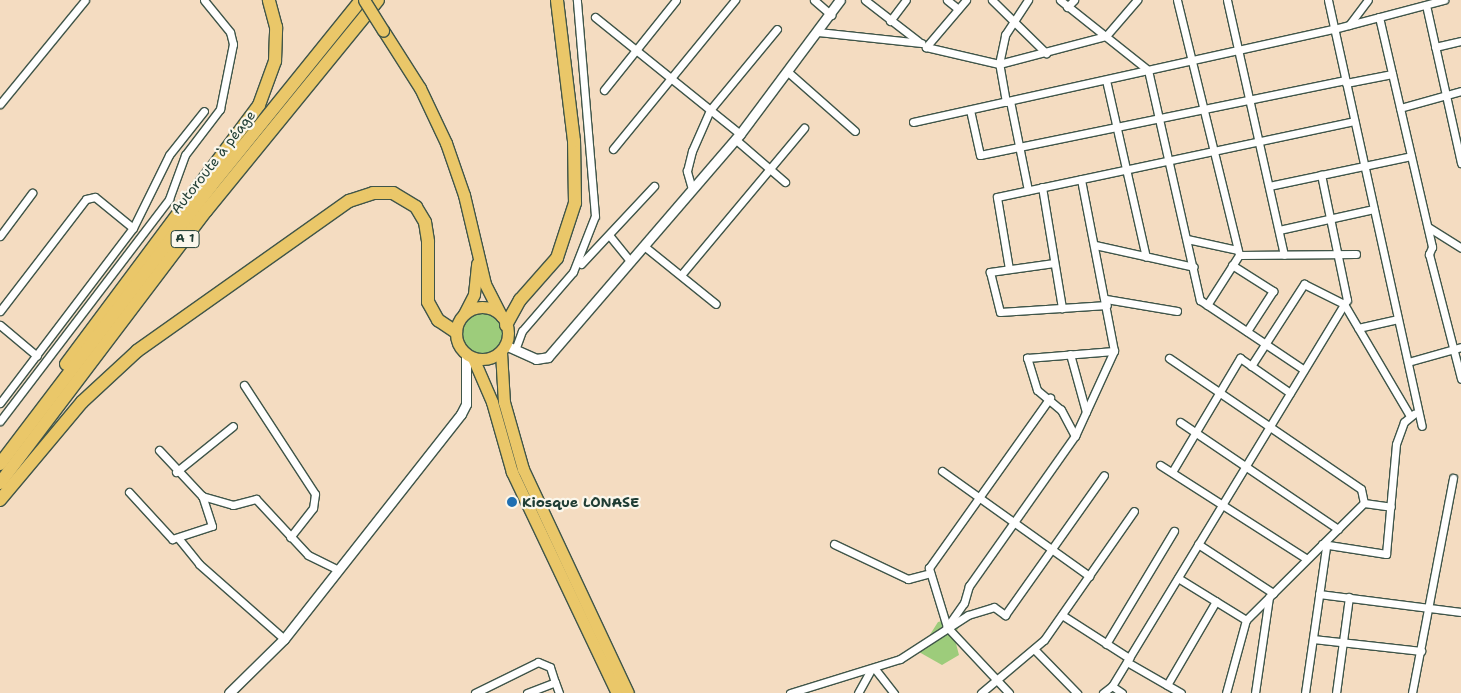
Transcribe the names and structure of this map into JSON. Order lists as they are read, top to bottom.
{
  "streets": {
    "highway": ["Autoroute à péage", "A 1"]
  },
  "places": ["Kiosque LONASE"]
}
